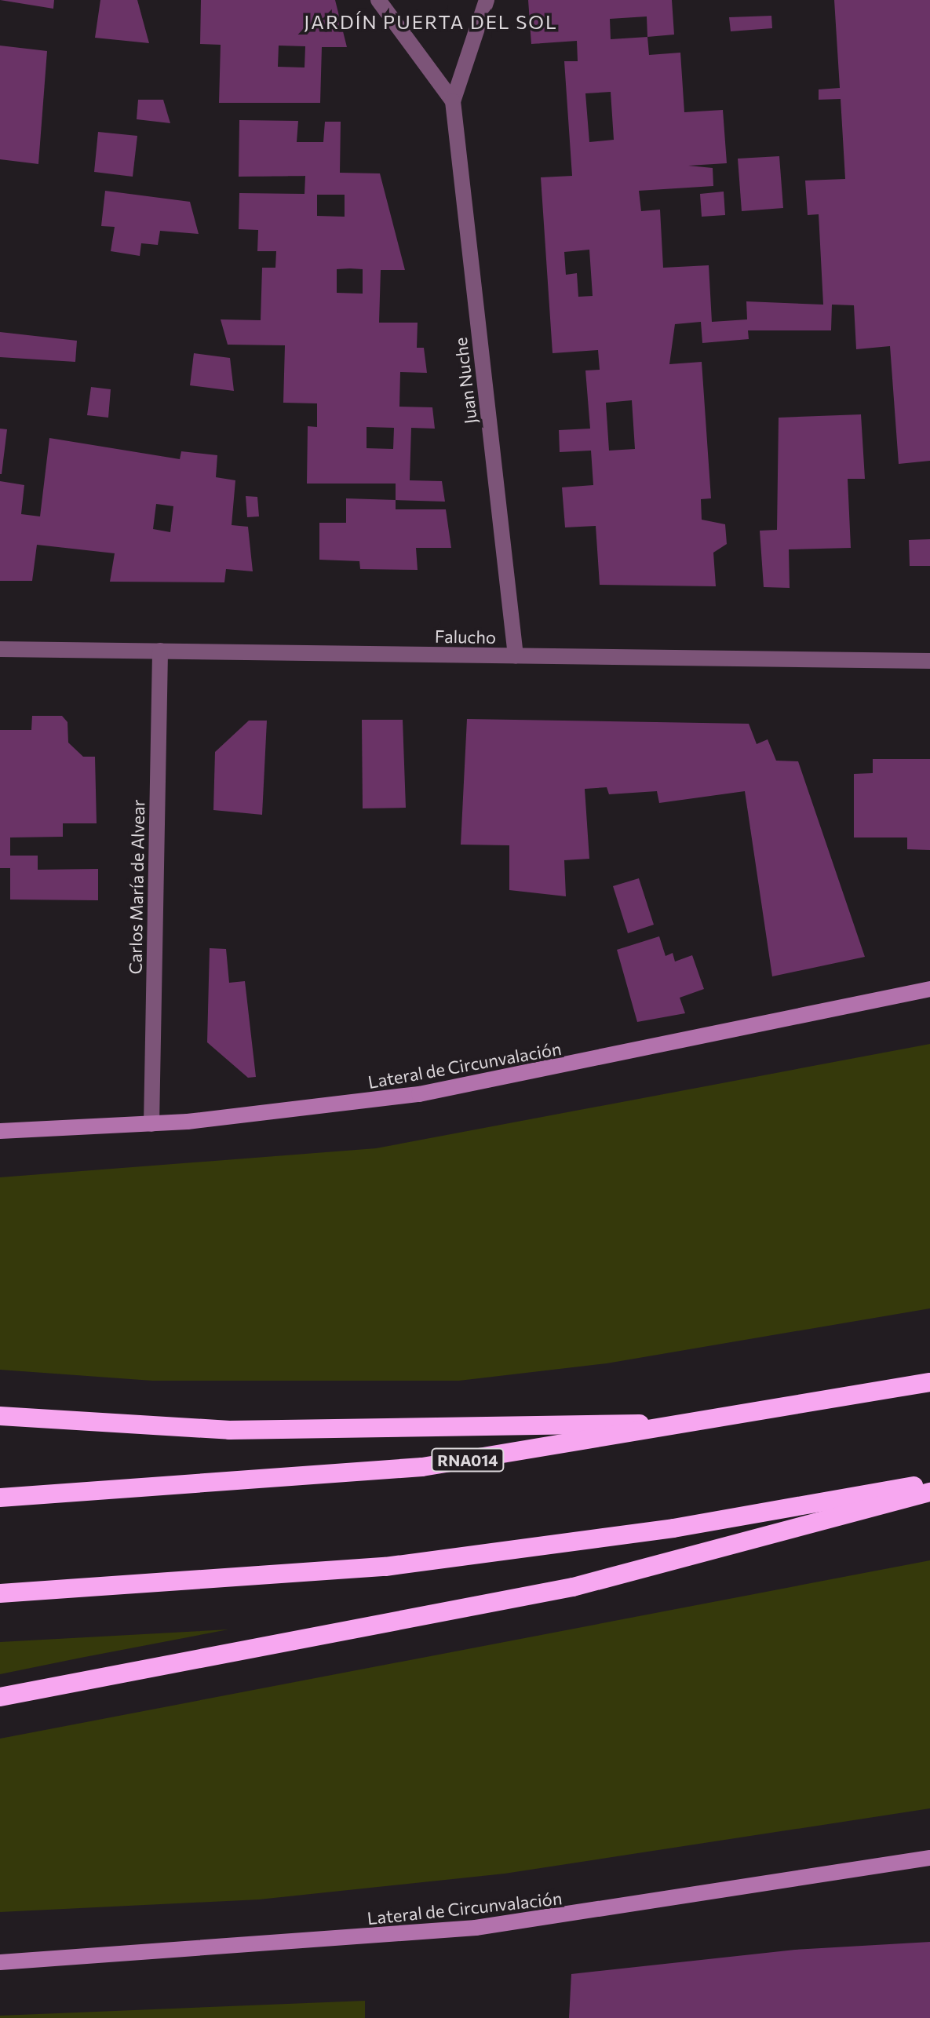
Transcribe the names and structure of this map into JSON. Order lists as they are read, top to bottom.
{
  "streets": {
    "highway": ["RNA014"],
    "street": [
      "Juan Nuche",
      "Falucho",
      "Carlos María de Alvear",
      "Lateral de Circunvalación"
    ]
  },
  "crossings": [
    ["Juan Nuche", "Falucho"],
    ["Falucho", "Carlos María de Alvear"],
    ["Carlos María de Alvear", "Lateral de Circunvalación"]
  ],
  "districts": ["JARDÍN PUERTA DEL SOL"]
}
